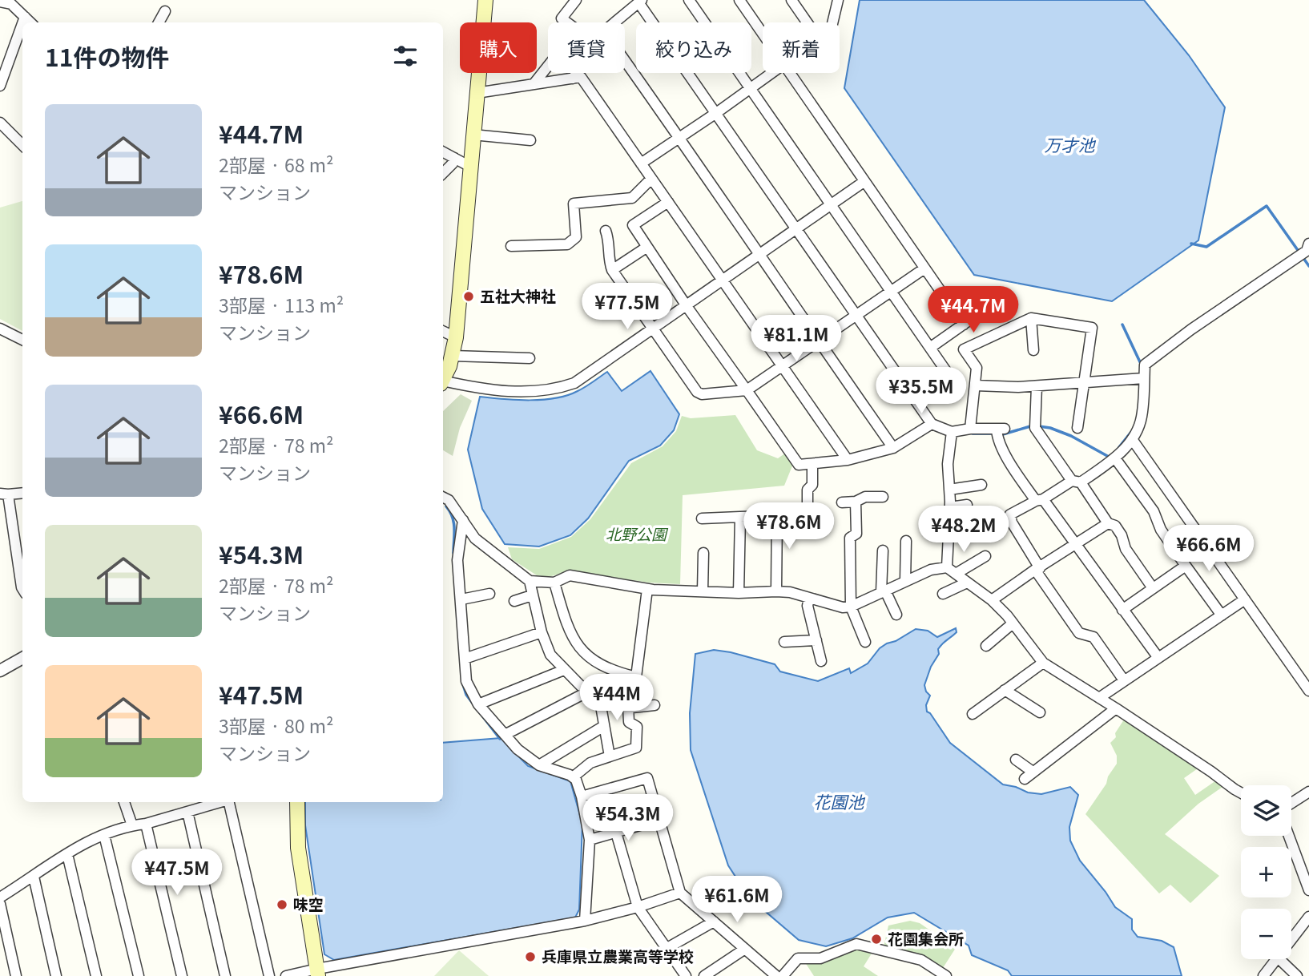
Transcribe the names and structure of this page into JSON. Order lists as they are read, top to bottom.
{
  "water": ["万才池", "花園池"],
  "parks": ["北野公園"],
  "places": [
    "五社大神社",
    "味空",
    "花園集会所",
    "兵庫県立農業高等学校"
  ],
  "page": {
    "chip": [
      "購入",
      "賃貸",
      "絞り込み",
      "新着"
    ],
    "heading": "11件の物件",
    "list": [
      {
        "name": "¥44.7M",
        "note": "2部屋 · 68 m² · マンション"
      },
      {
        "name": "¥78.6M",
        "note": "3部屋 · 113 m² · マンション"
      },
      {
        "name": "¥66.6M",
        "note": "2部屋 · 78 m² · マンション"
      },
      {
        "name": "¥54.3M",
        "note": "2部屋 · 78 m² · マンション"
      },
      {
        "name": "¥47.5M",
        "note": "3部屋 · 80 m² · マンション"
      }
    ],
    "price": [
      "¥77.5M",
      "¥44.7M",
      "¥81.1M",
      "¥35.5M",
      "¥78.6M",
      "¥48.2M",
      "¥66.6M",
      "¥44M",
      "¥54.3M",
      "¥47.5M",
      "¥61.6M"
    ],
    "map_buttons": ["+", "−"]
  }
}
